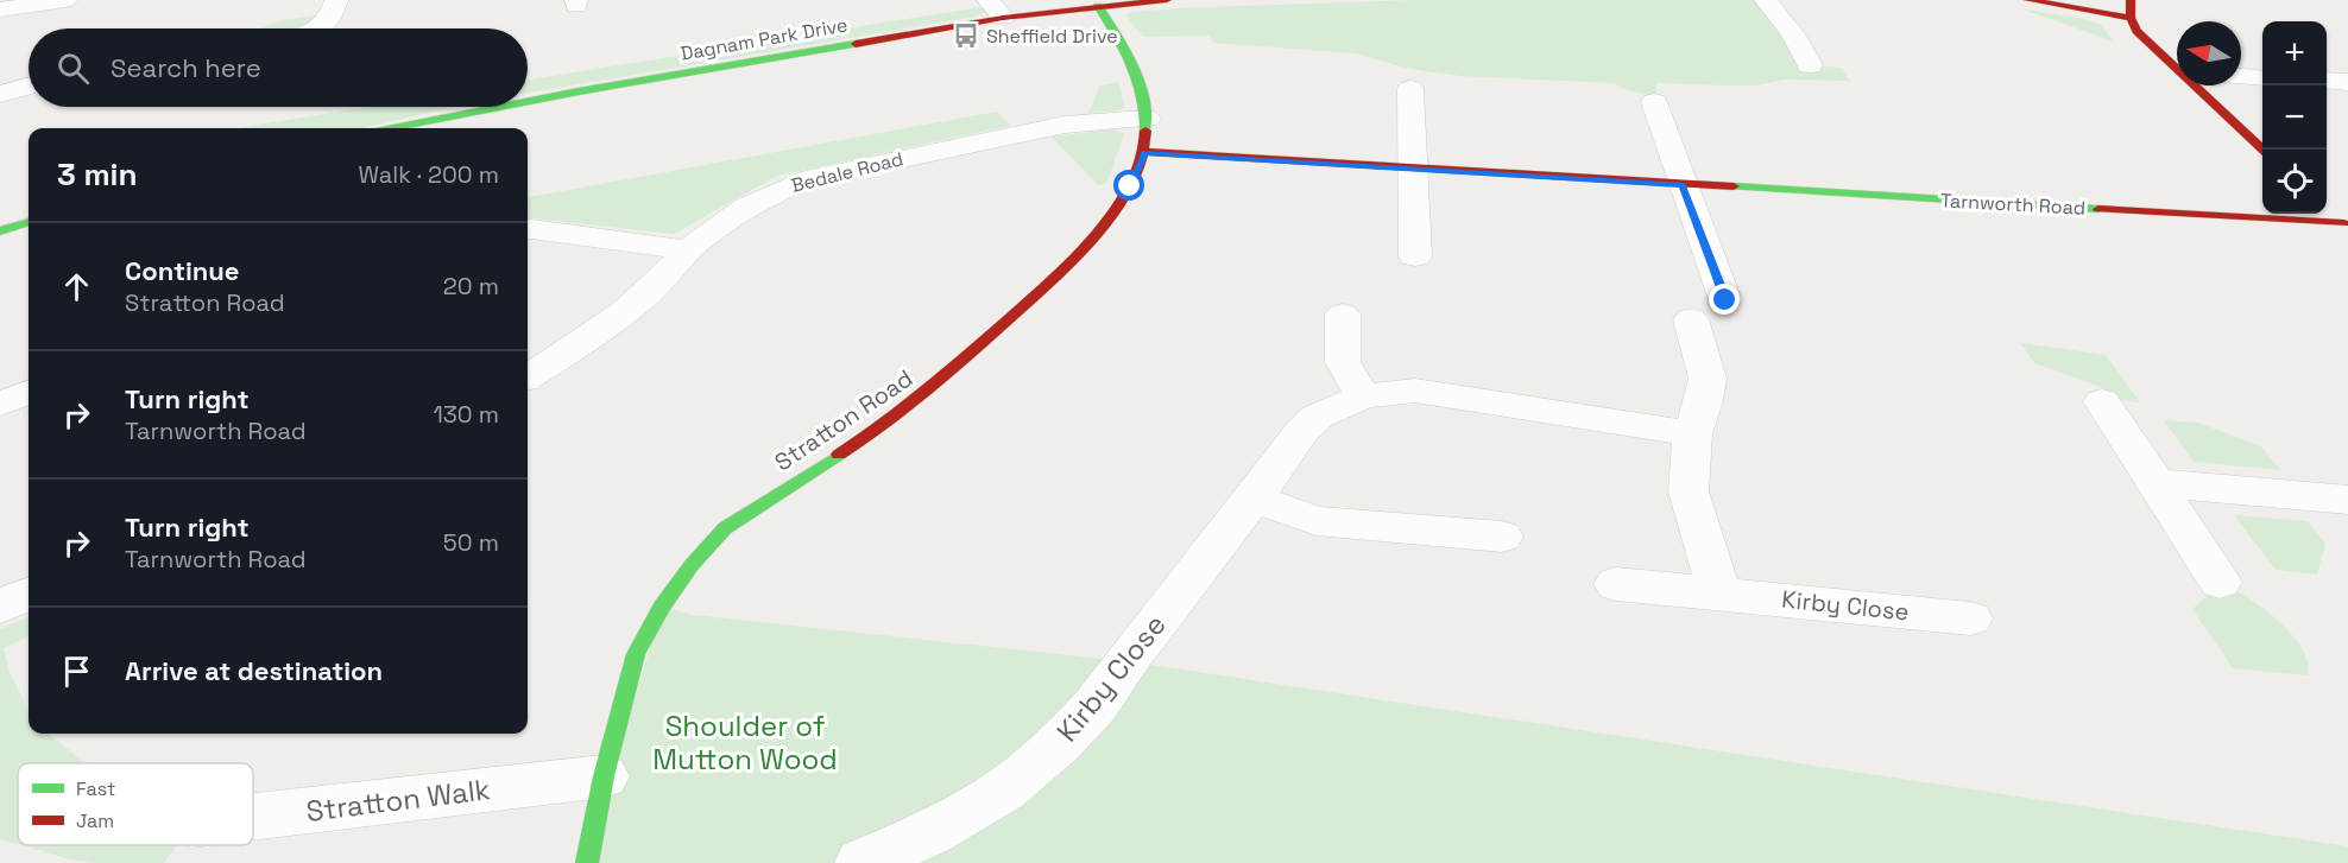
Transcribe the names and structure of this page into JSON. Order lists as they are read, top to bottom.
{
  "streets": {
    "street": [
      "Dagnam Park Drive",
      "Bedale Road",
      "Tarnworth Road",
      "Stratton Road",
      "Kirby Close",
      "Stratton Walk"
    ]
  },
  "crossings": [
    ["Dagnam Park Drive", "Stratton Road"],
    ["Bedale Road", "Stratton Road"],
    ["Tarnworth Road", "Stratton Road"],
    ["Stratton Road", "Stratton Walk"]
  ],
  "parks": ["Shoulder of Mutton Wood"],
  "places": {
    "bus stop": ["Sheffield Drive"]
  },
  "legend": ["Fast", "Jam"],
  "north": "left",
  "page": {
    "map_buttons": ["+", "−"],
    "search": "Search here",
    "heading": ["3 min", "Walk · 200 m"],
    "list": [
      ["Continue", "Stratton Road", "20 m"],
      ["Turn right", "Tarnworth Road", "130 m"],
      ["Turn right", "Tarnworth Road", "50 m"],
      "Arrive at destination"
    ]
  }
}
